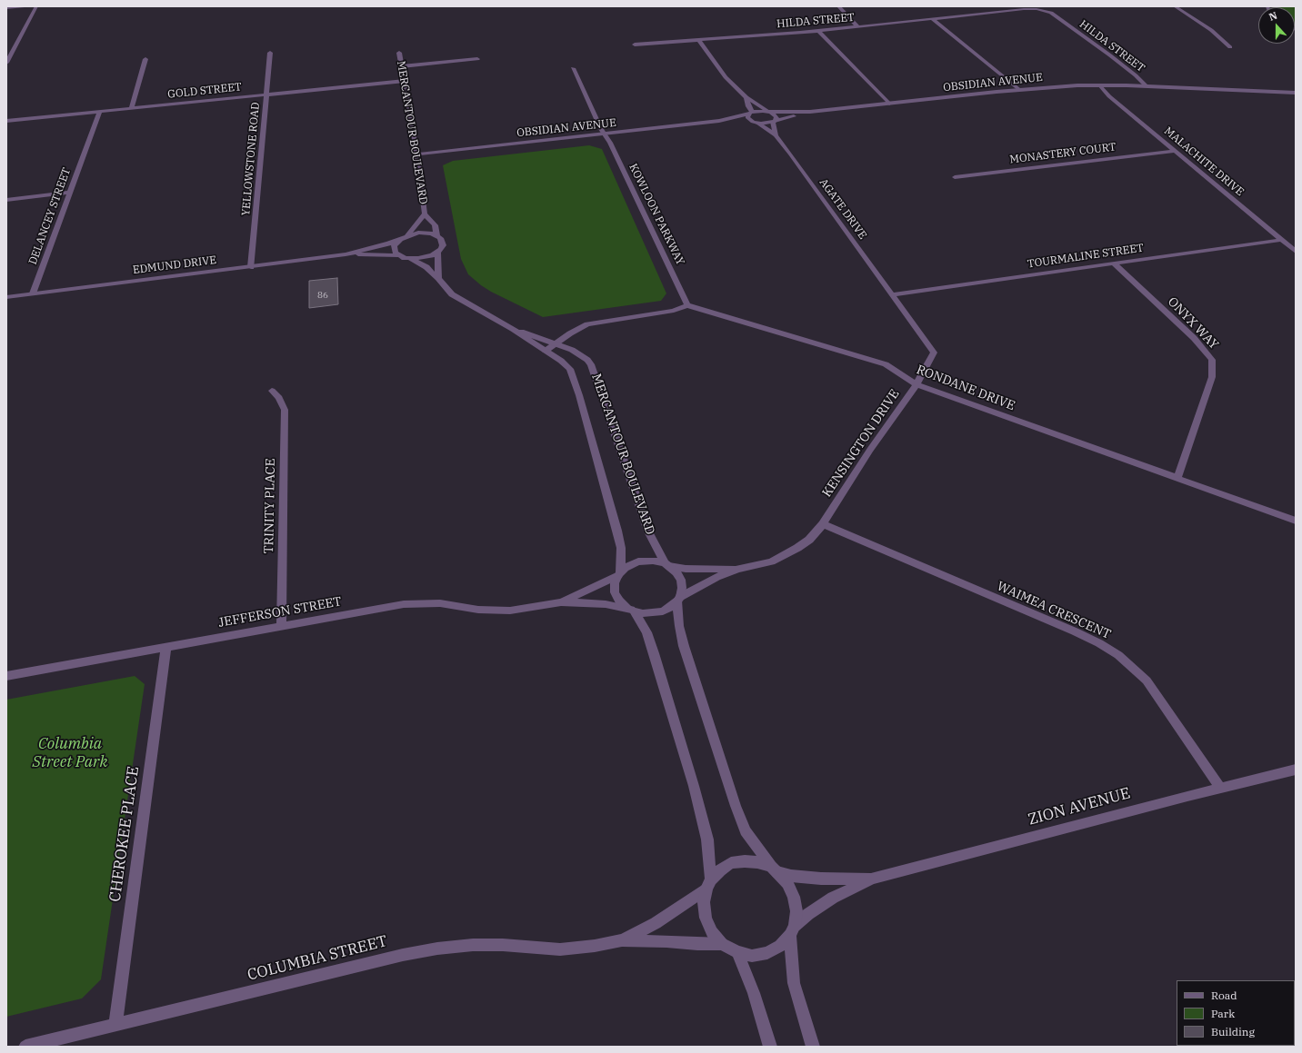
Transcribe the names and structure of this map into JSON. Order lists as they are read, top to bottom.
{
  "streets": {
    "street": [
      "HILDA STREET",
      "OBSIDIAN AVENUE",
      "GOLD STREET",
      "MERCANTOUR BOULEVARD",
      "MONASTERY COURT",
      "YELLOWSTONE ROAD",
      "MALACHITE DRIVE",
      "AGATE DRIVE",
      "KOWLOON PARKWAY",
      "DELANCEY STREET",
      "TOURMALINE STREET",
      "EDMUND DRIVE",
      "ONYX WAY",
      "RONDANE DRIVE",
      "KENSINGTON DRIVE",
      "TRINITY PLACE",
      "WAIMEA CRESCENT",
      "JEFFERSON STREET",
      "ZION AVENUE",
      "CHEROKEE PLACE",
      "COLUMBIA STREET"
    ]
  },
  "crossings": [
    ["HILDA STREET", "OBSIDIAN AVENUE"],
    ["OBSIDIAN AVENUE", "MERCANTOUR BOULEVARD"],
    ["OBSIDIAN AVENUE", "MALACHITE DRIVE"],
    ["OBSIDIAN AVENUE", "AGATE DRIVE"],
    ["OBSIDIAN AVENUE", "KOWLOON PARKWAY"],
    ["GOLD STREET", "MERCANTOUR BOULEVARD"],
    ["GOLD STREET", "YELLOWSTONE ROAD"],
    ["GOLD STREET", "DELANCEY STREET"],
    ["MERCANTOUR BOULEVARD", "EDMUND DRIVE"],
    ["MERCANTOUR BOULEVARD", "KENSINGTON DRIVE"],
    ["MERCANTOUR BOULEVARD", "JEFFERSON STREET"],
    ["MONASTERY COURT", "MALACHITE DRIVE"],
    ["YELLOWSTONE ROAD", "EDMUND DRIVE"],
    ["MALACHITE DRIVE", "TOURMALINE STREET"],
    ["AGATE DRIVE", "TOURMALINE STREET"],
    ["AGATE DRIVE", "KENSINGTON DRIVE"],
    ["KOWLOON PARKWAY", "RONDANE DRIVE"],
    ["DELANCEY STREET", "EDMUND DRIVE"],
    ["TOURMALINE STREET", "ONYX WAY"],
    ["TOURMALINE STREET", "KENSINGTON DRIVE"],
    ["ONYX WAY", "RONDANE DRIVE"],
    ["RONDANE DRIVE", "KENSINGTON DRIVE"],
    ["KENSINGTON DRIVE", "WAIMEA CRESCENT"],
    ["KENSINGTON DRIVE", "JEFFERSON STREET"],
    ["TRINITY PLACE", "JEFFERSON STREET"],
    ["WAIMEA CRESCENT", "ZION AVENUE"],
    ["JEFFERSON STREET", "CHEROKEE PLACE"],
    ["ZION AVENUE", "COLUMBIA STREET"],
    ["CHEROKEE PLACE", "COLUMBIA STREET"]
  ],
  "parks": ["Columbia Street Park"],
  "house_numbers": ["86"],
  "legend": ["Road", "Park", "Building"],
  "north": "top"
}
